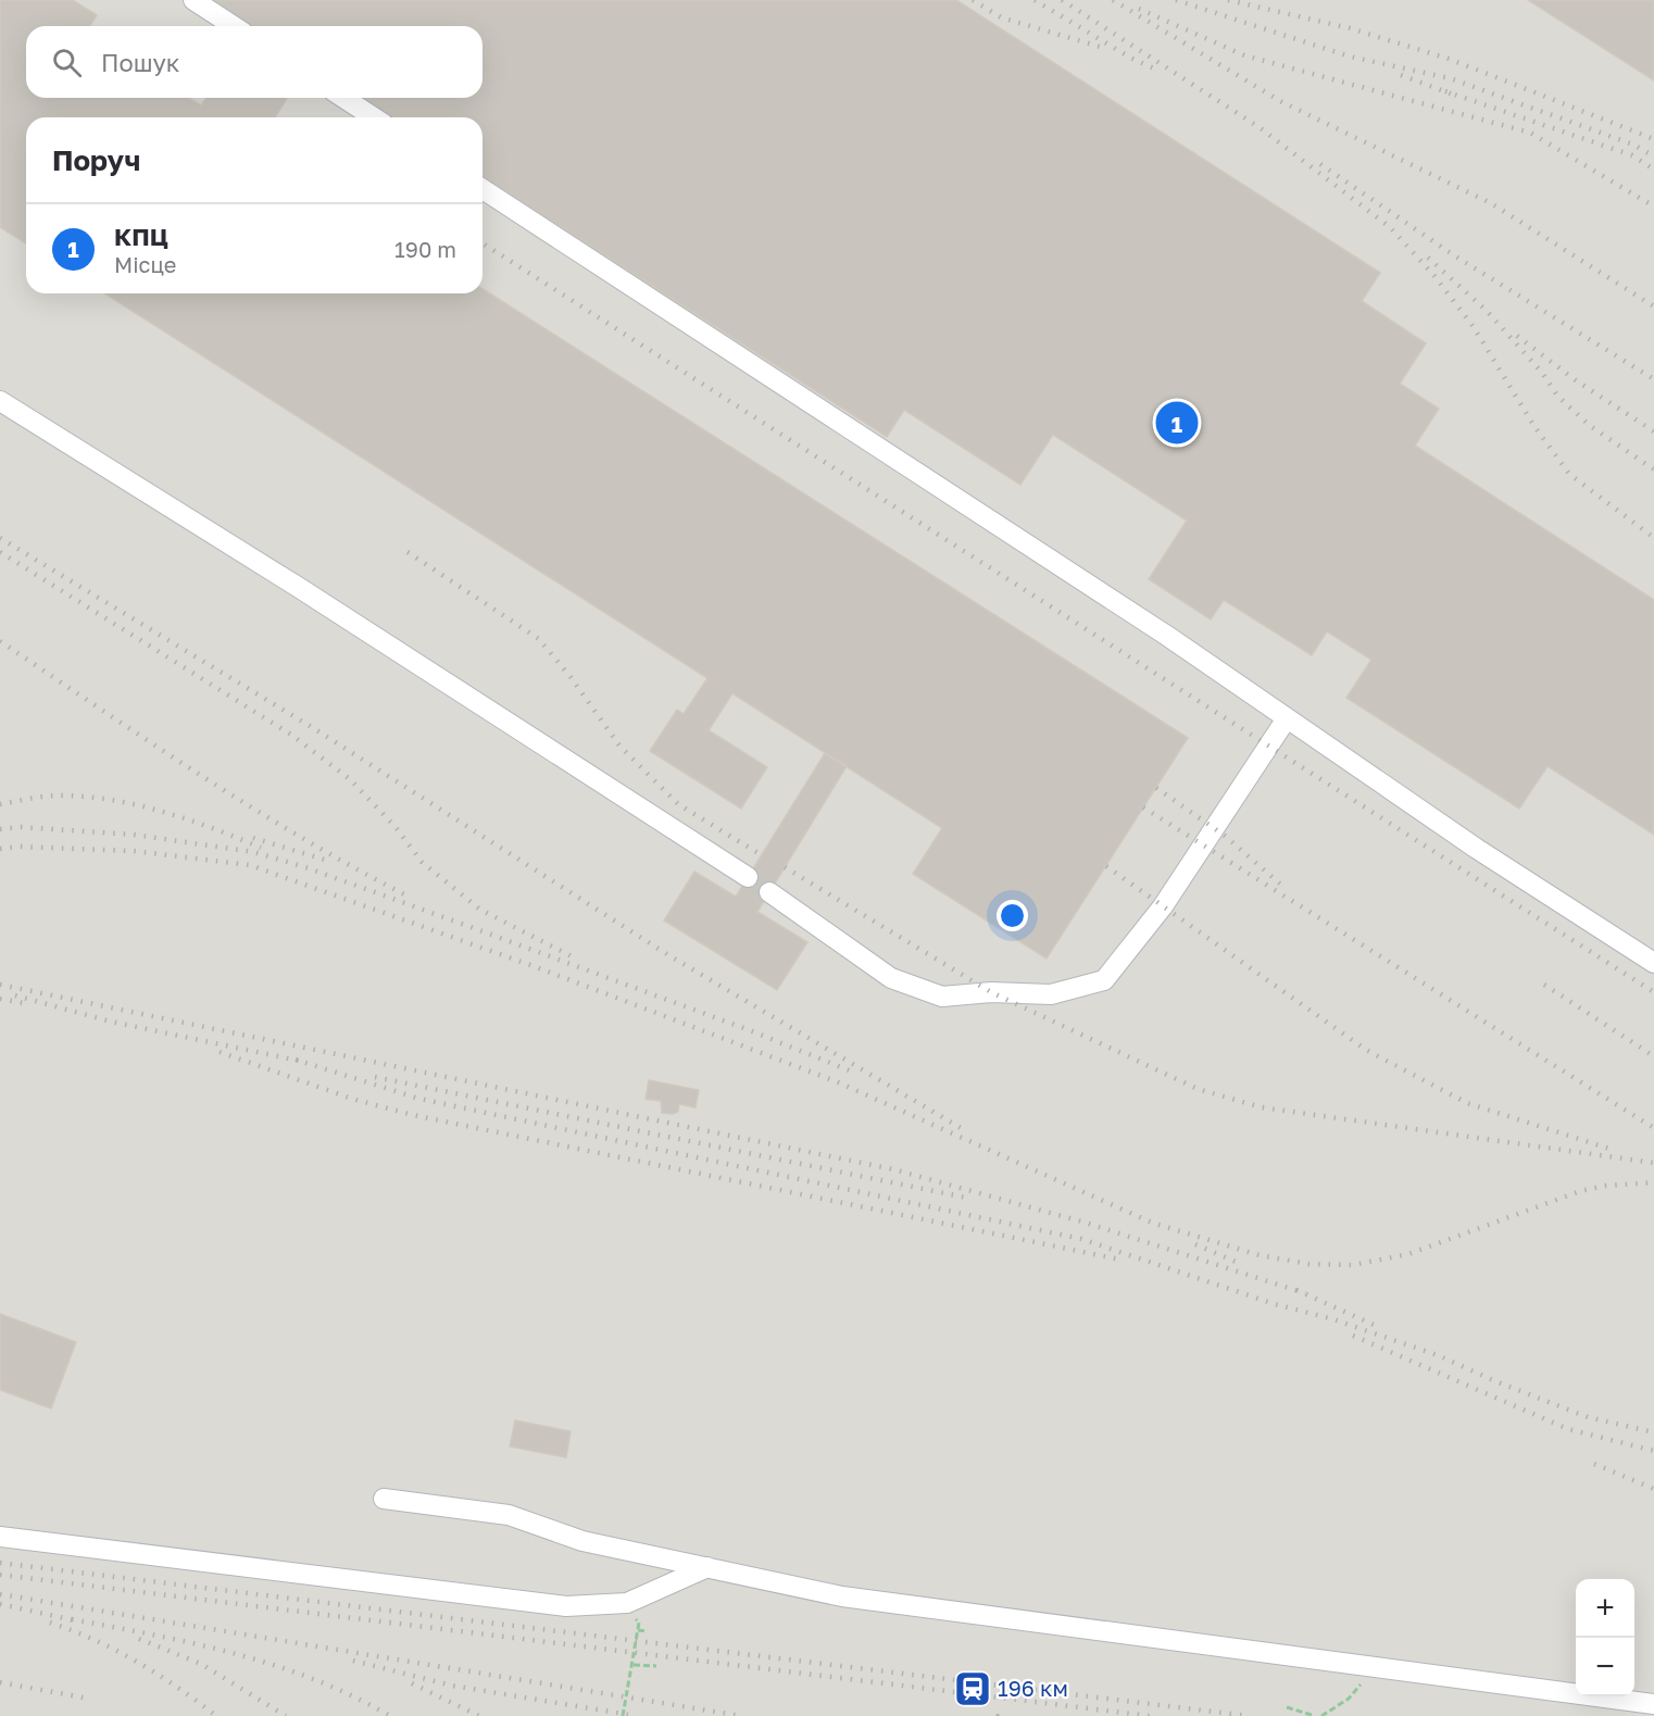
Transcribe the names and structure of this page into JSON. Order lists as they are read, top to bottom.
{
  "places": {
    "station": ["196 км"]
  },
  "page": {
    "search": "Пошук",
    "heading": "Поруч",
    "list": [
      {
        "mark": "1",
        "name": "КПЦ",
        "note": "Місце",
        "value": "190 m"
      }
    ],
    "pins": "1",
    "map_buttons": ["+", "−"]
  }
}
